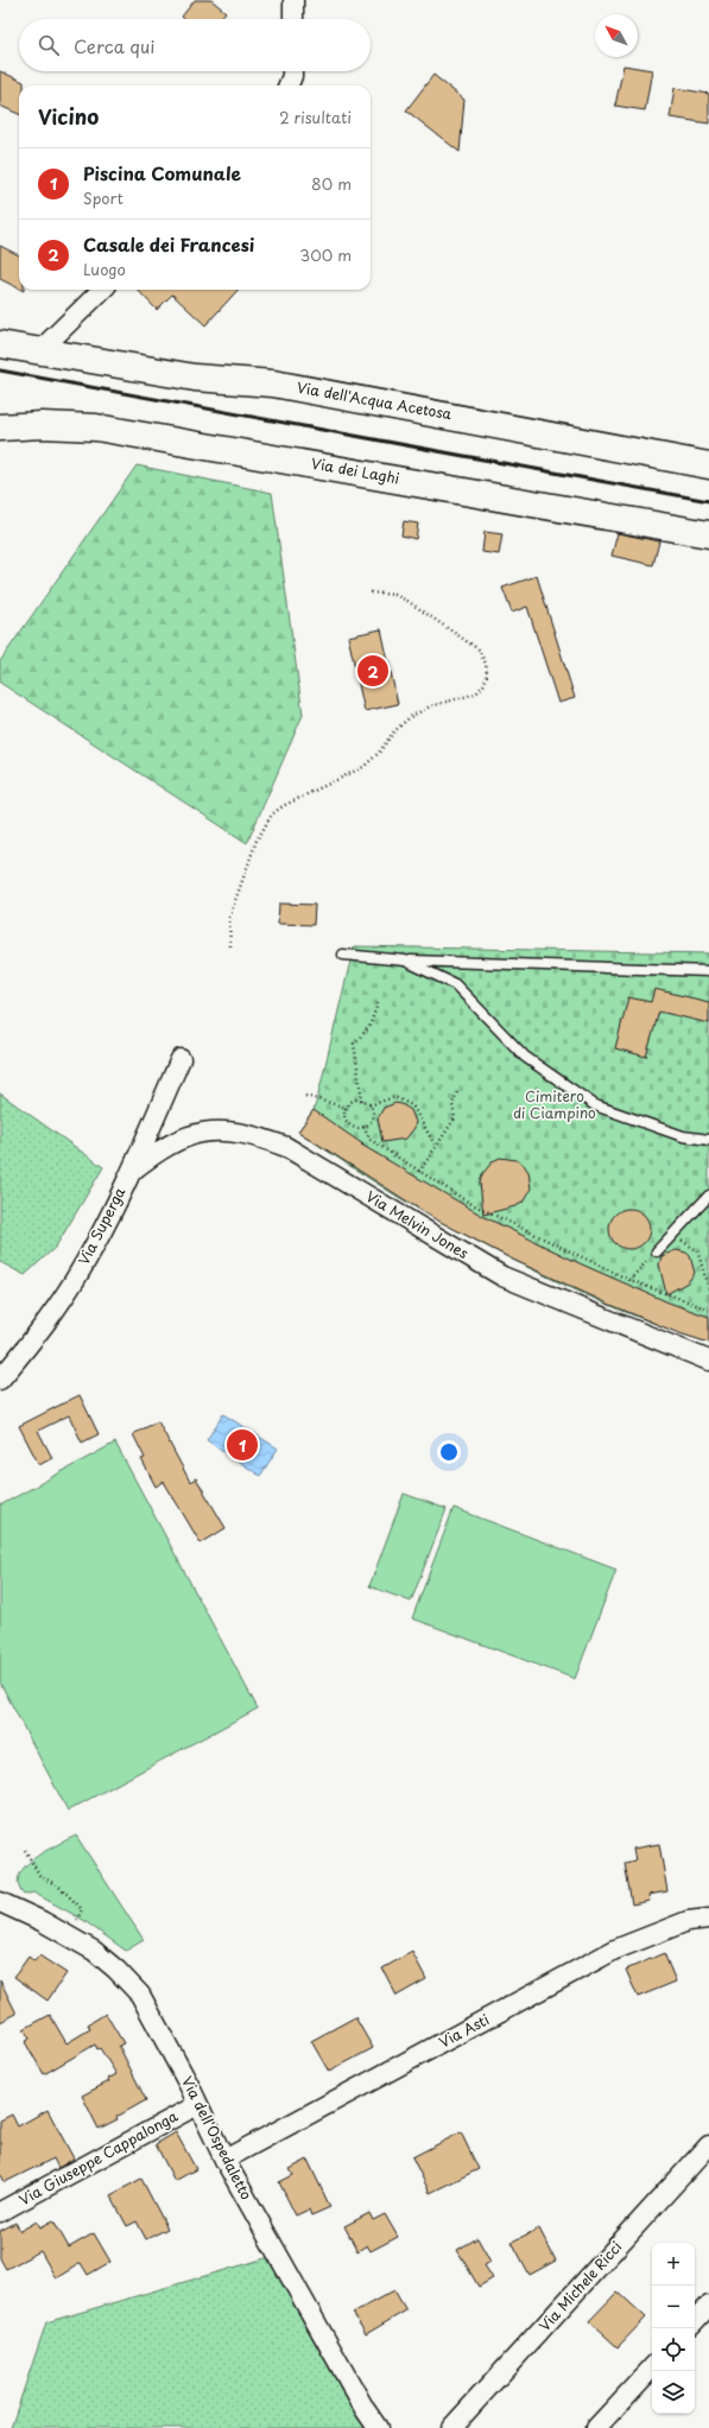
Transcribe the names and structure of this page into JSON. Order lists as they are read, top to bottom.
{
  "streets": {
    "main road": ["Via dell'Acqua Acetosa", "Via dei Laghi"],
    "street": [
      "Via Melvin Jones",
      "Via Superga",
      "Via Asti",
      "Via dell'Ospedaletto",
      "Via Giuseppe Cappalonga",
      "Via Michele Ricci"
    ]
  },
  "crossings": [
    ["Via Melvin Jones", "Via Superga"],
    ["Via Asti", "Via dell'Ospedaletto"],
    ["Via dell'Ospedaletto", "Via Giuseppe Cappalonga"]
  ],
  "parks": ["Cimitero di Ciampino"],
  "north": "top left",
  "page": {
    "search": "Cerca qui",
    "heading": ["Vicino", "2 risultati"],
    "list": [
      {
        "mark": "1",
        "name": "Piscina Comunale",
        "note": "Sport",
        "value": "80 m"
      },
      {
        "mark": "2",
        "name": "Casale dei Francesi",
        "note": "Luogo",
        "value": "300 m"
      }
    ],
    "pins": ["2", "1"],
    "map_buttons": ["+", "−"]
  }
}
